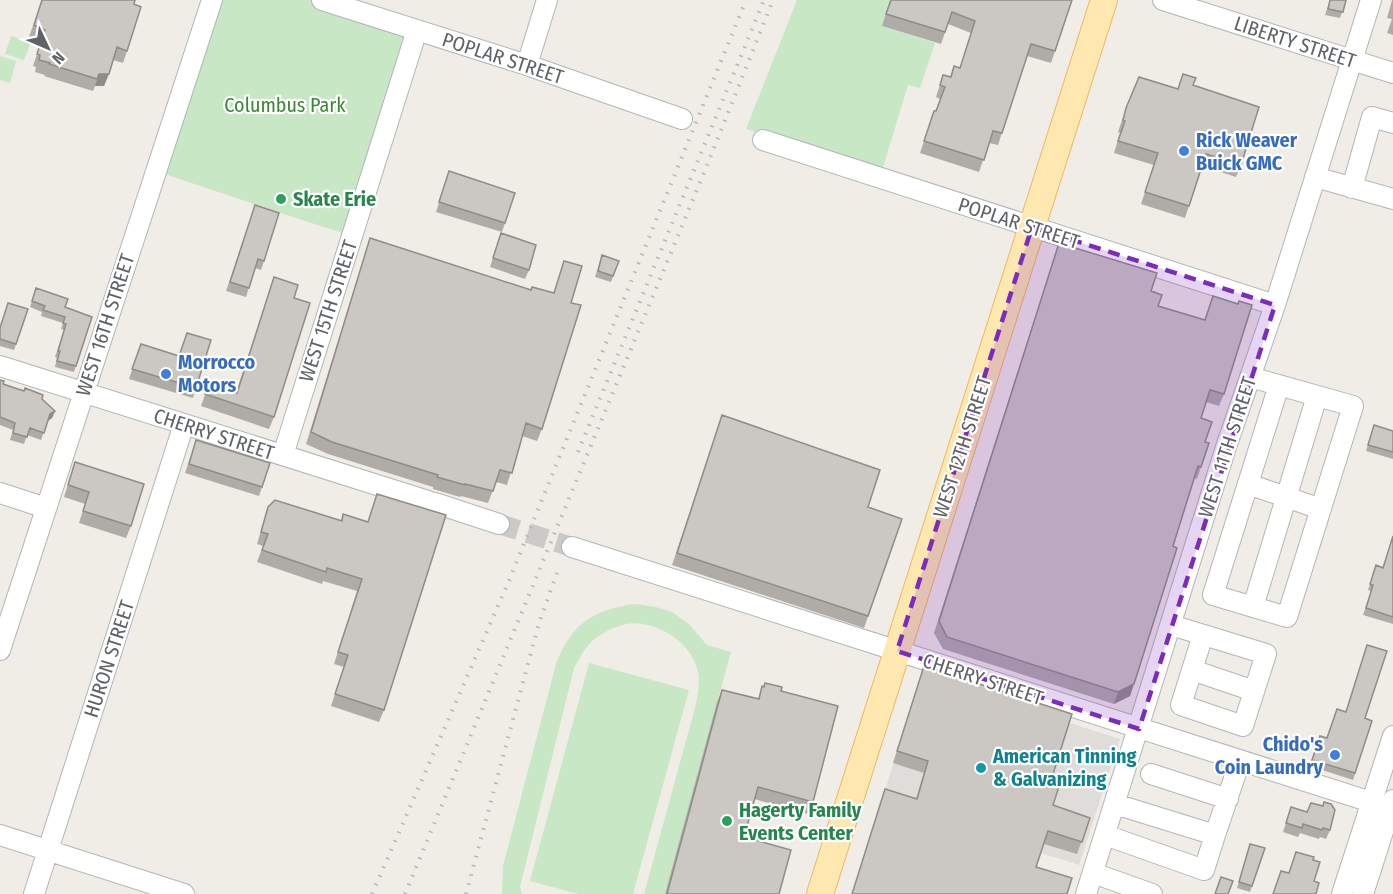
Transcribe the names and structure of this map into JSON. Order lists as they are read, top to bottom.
{
  "streets": {
    "main road": ["WEST 12TH STREET"],
    "street": [
      "LIBERTY STREET",
      "POPLAR STREET",
      "WEST 15TH STREET",
      "WEST 16TH STREET",
      "CHERRY STREET",
      "WEST 11TH STREET",
      "HURON STREET"
    ]
  },
  "crossings": [
    ["LIBERTY STREET", "WEST 11TH STREET"],
    ["POPLAR STREET", "WEST 15TH STREET"],
    ["POPLAR STREET", "WEST 12TH STREET"],
    ["POPLAR STREET", "WEST 11TH STREET"],
    ["WEST 15TH STREET", "CHERRY STREET"],
    ["WEST 16TH STREET", "CHERRY STREET"],
    ["CHERRY STREET", "WEST 12TH STREET"],
    ["CHERRY STREET", "WEST 11TH STREET"],
    ["CHERRY STREET", "HURON STREET"]
  ],
  "parks": ["Columbus Park"],
  "places": [
    "Rick Weaver Buick GMC",
    "Skate Erie",
    "Morrocco Motors",
    "Chido's Coin Laundry",
    "American Tinning & Galvanizing",
    "Hagerty Family Events Center"
  ],
  "north": "bottom right"
}
